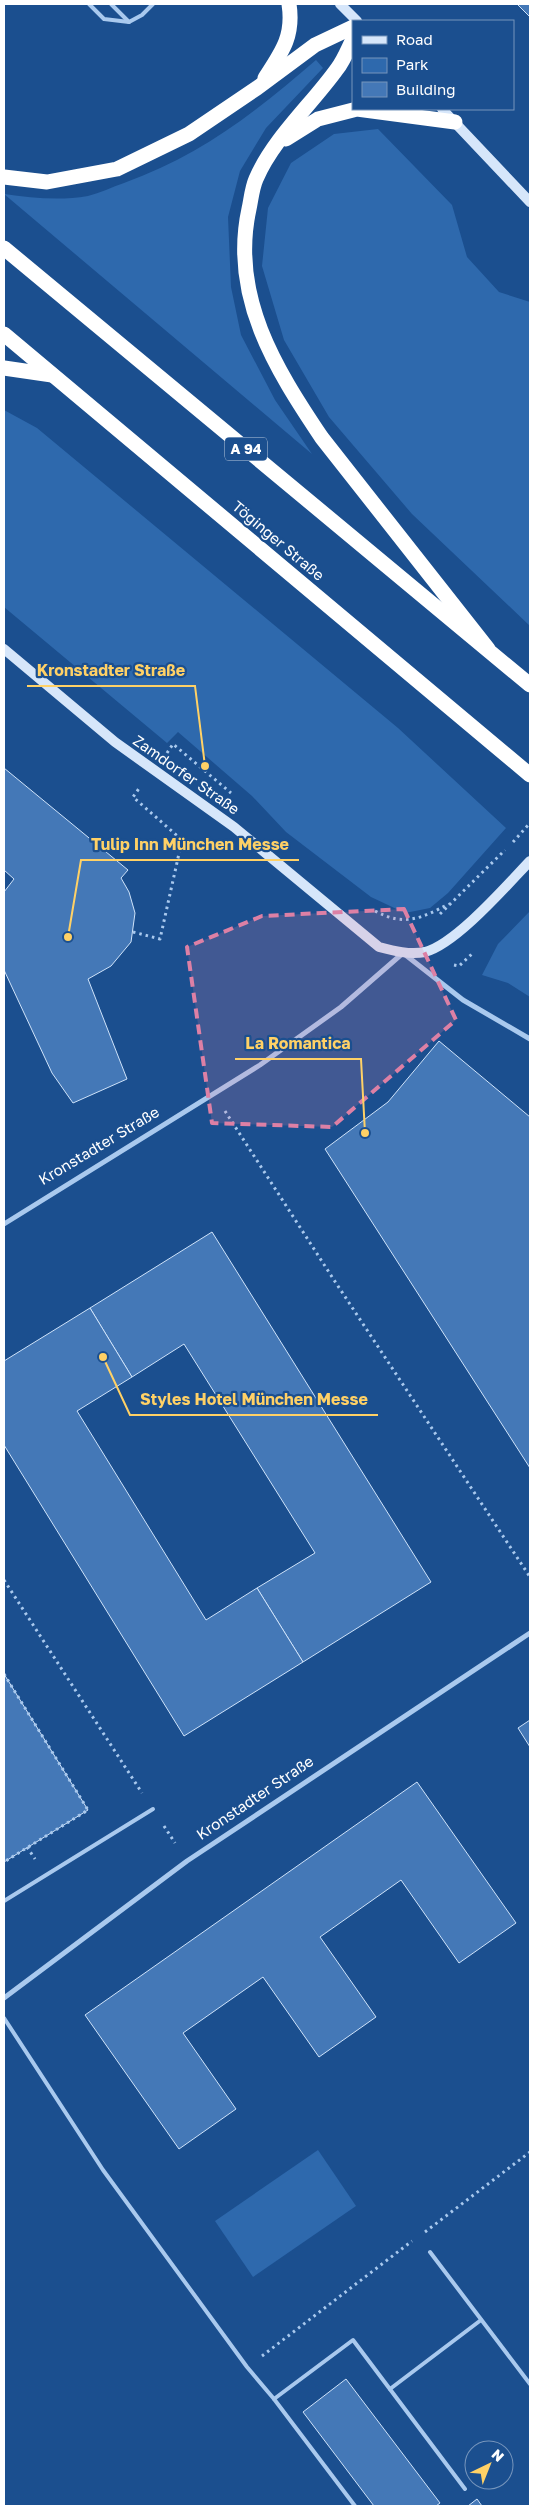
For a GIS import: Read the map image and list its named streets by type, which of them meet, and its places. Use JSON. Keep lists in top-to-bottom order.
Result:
{
  "streets": {
    "highway": ["A 94", "Töginger Straße"],
    "street": ["Zamdorfer Straße", "Kronstadter Straße"]
  },
  "crossings": [
    ["Zamdorfer Straße", "Kronstadter Straße"]
  ],
  "places": [
    "Kronstadter Straße",
    "Tulip Inn München Messe",
    "La Romantica",
    "Styles Hotel München Messe"
  ],
  "legend": ["Road", "Park", "Building"],
  "north": "top right"
}
